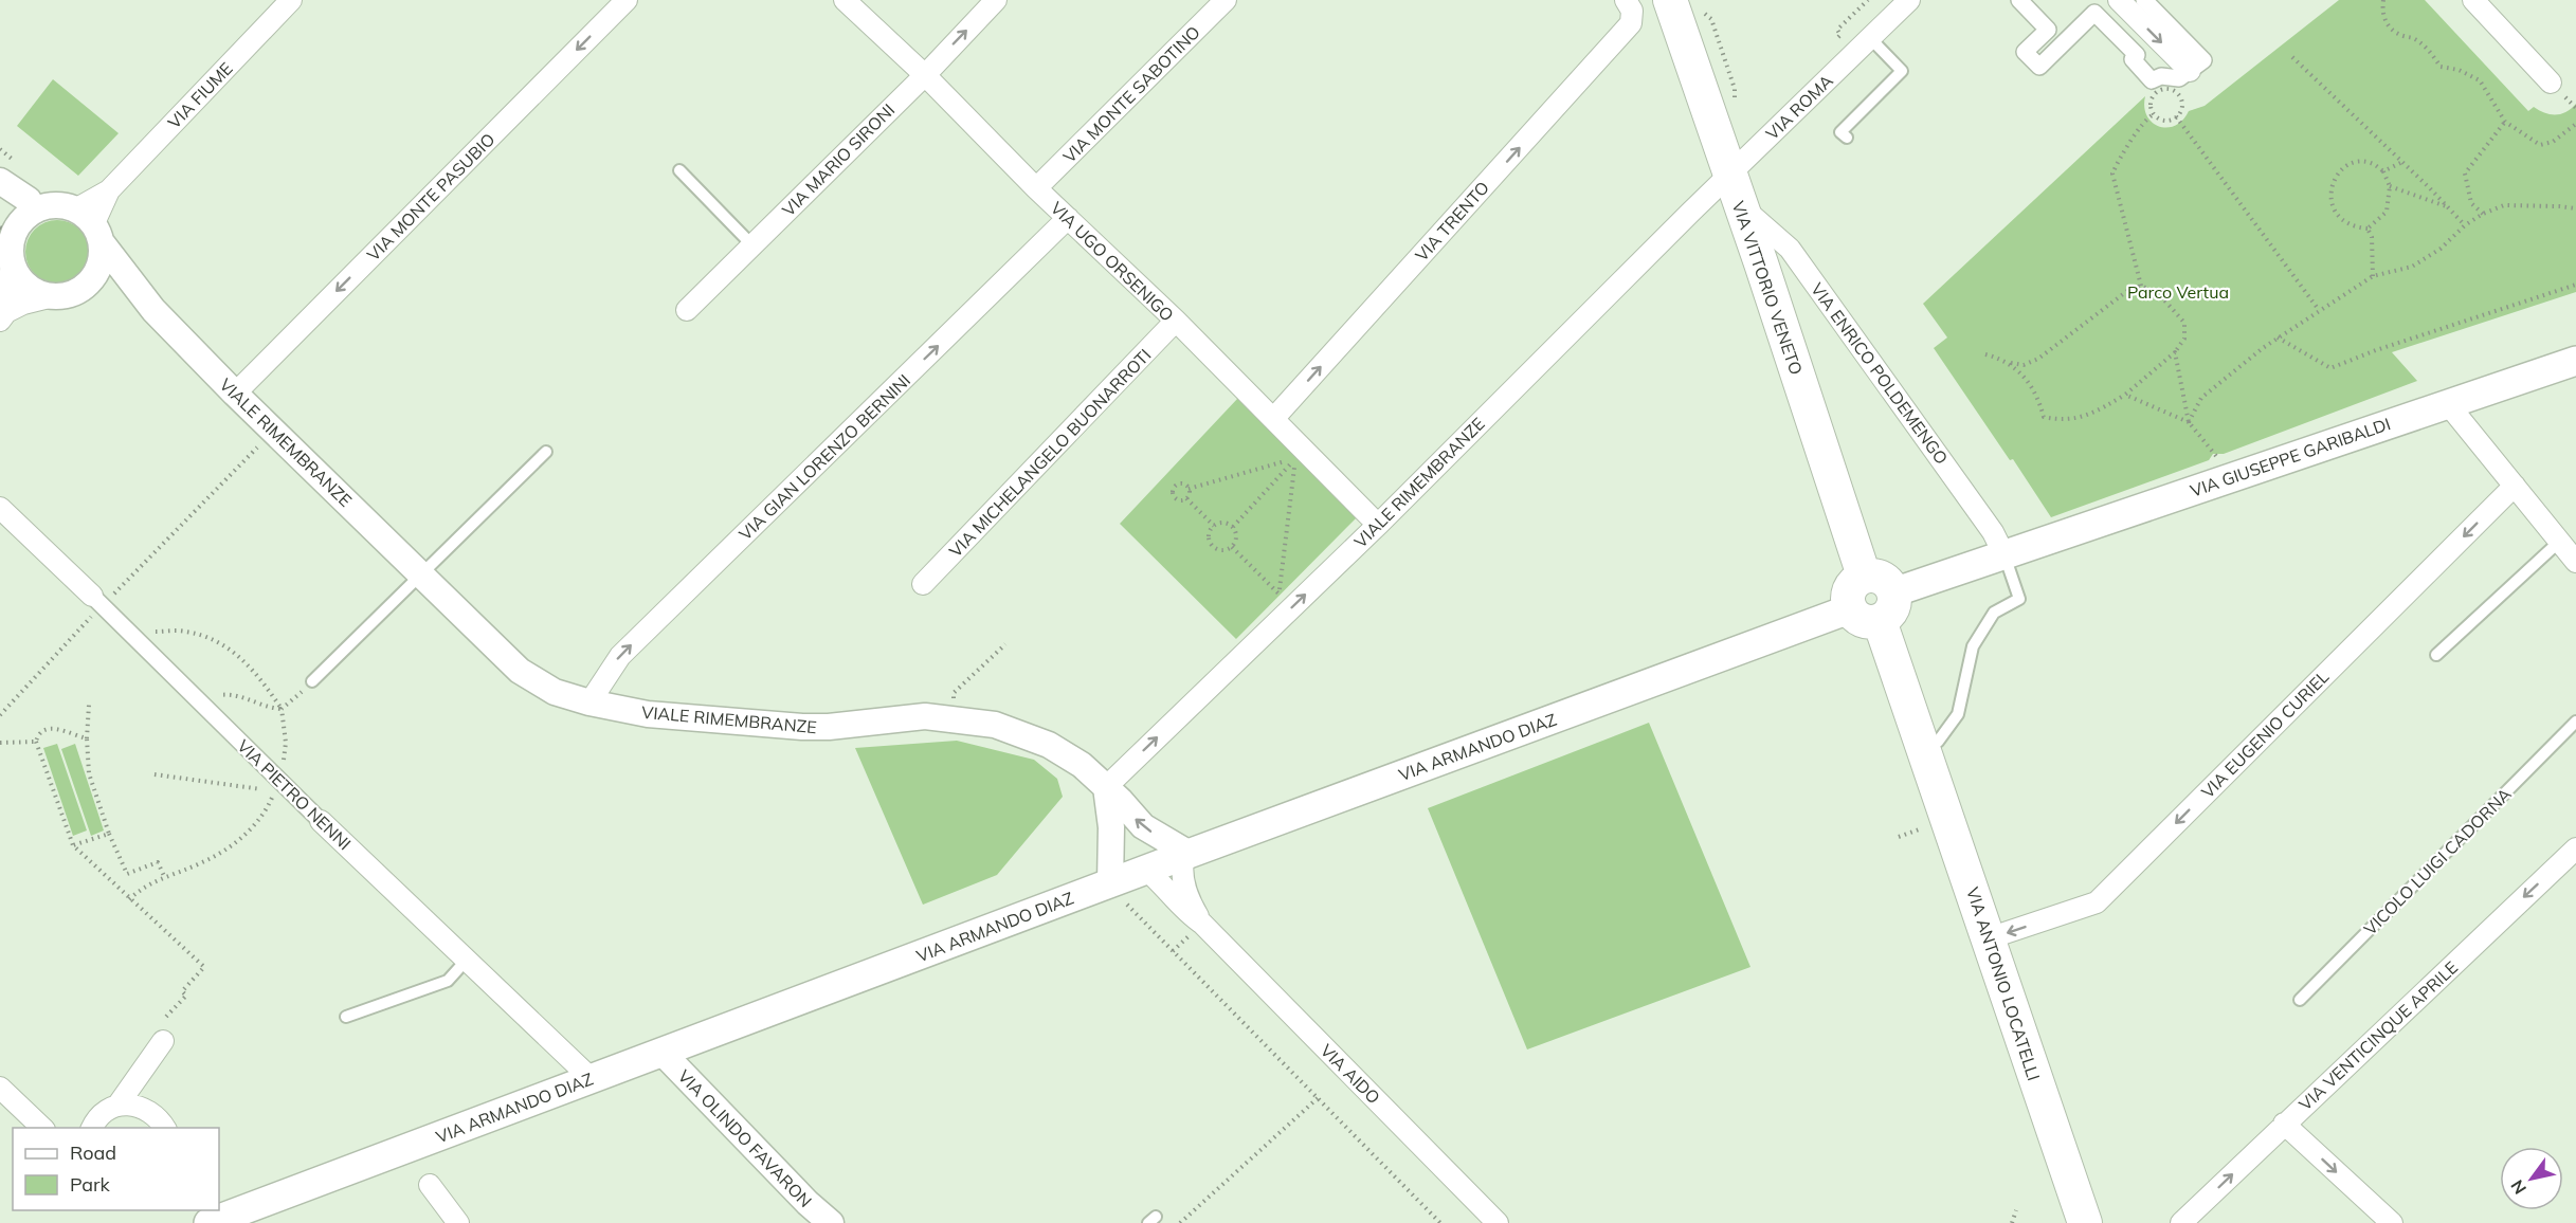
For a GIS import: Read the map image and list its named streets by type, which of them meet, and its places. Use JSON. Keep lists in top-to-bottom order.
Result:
{
  "streets": {
    "main road": [
      "VIA VITTORIO VENETO",
      "VIA GIUSEPPE GARIBALDI",
      "VIA ARMANDO DIAZ",
      "VIA ANTONIO LOCATELLI"
    ],
    "street": [
      "VIA MONTE SABOTINO",
      "VIA FIUME",
      "VIA ROMA",
      "VIA MARIO SIRONI",
      "VIA MONTE PASUBIO",
      "VIA TRENTO",
      "VIA UGO ORSENIGO",
      "VIA ENRICO POLDEMENGO",
      "VIALE RIMEMBRANZE",
      "VIA MICHELANGELO BUONARROTI",
      "VIA GIAN LORENZO BERNINI",
      "VIA EUGENIO CURIEL",
      "VIA PIETRO NENNI",
      "VIA VENTICINQUE APRILE",
      "VIA AIDO",
      "VIA OLINDO FAVARON"
    ],
    "lane": ["VICOLO LUIGI CADORNA"]
  },
  "crossings": [
    ["VIA MONTE SABOTINO", "VIA UGO ORSENIGO"],
    ["VIA FIUME", "VIALE RIMEMBRANZE"],
    ["VIA ROMA", "VIA VITTORIO VENETO"],
    ["VIA ROMA", "VIA ENRICO POLDEMENGO"],
    ["VIA ROMA", "VIALE RIMEMBRANZE"],
    ["VIA MARIO SIRONI", "VIA UGO ORSENIGO"],
    ["VIA MONTE PASUBIO", "VIALE RIMEMBRANZE"],
    ["VIA TRENTO", "VIA UGO ORSENIGO"],
    ["VIA UGO ORSENIGO", "VIALE RIMEMBRANZE"],
    ["VIA UGO ORSENIGO", "VIA MICHELANGELO BUONARROTI"],
    ["VIA UGO ORSENIGO", "VIA GIAN LORENZO BERNINI"],
    ["VIA VITTORIO VENETO", "VIA ENRICO POLDEMENGO"],
    ["VIA VITTORIO VENETO", "VIALE RIMEMBRANZE"],
    ["VIA VITTORIO VENETO", "VIA GIUSEPPE GARIBALDI"],
    ["VIA VITTORIO VENETO", "VIA ARMANDO DIAZ"],
    ["VIA VITTORIO VENETO", "VIA ANTONIO LOCATELLI"],
    ["VIA ENRICO POLDEMENGO", "VIALE RIMEMBRANZE"],
    ["VIA ENRICO POLDEMENGO", "VIA GIUSEPPE GARIBALDI"],
    ["VIALE RIMEMBRANZE", "VIA GIAN LORENZO BERNINI"],
    ["VIALE RIMEMBRANZE", "VIA ARMANDO DIAZ"],
    ["VIALE RIMEMBRANZE", "VIA AIDO"],
    ["VIA GIUSEPPE GARIBALDI", "VIA ARMANDO DIAZ"],
    ["VIA GIUSEPPE GARIBALDI", "VIA ANTONIO LOCATELLI"],
    ["VIA EUGENIO CURIEL", "VIA ANTONIO LOCATELLI"],
    ["VIA ARMANDO DIAZ", "VIA PIETRO NENNI"],
    ["VIA ARMANDO DIAZ", "VIA ANTONIO LOCATELLI"],
    ["VIA ARMANDO DIAZ", "VIA AIDO"],
    ["VIA ARMANDO DIAZ", "VIA OLINDO FAVARON"]
  ],
  "one_way": [
    "VIA MONTE PASUBIO",
    "VIA TRENTO",
    "VIA GIAN LORENZO BERNINI",
    "VIA EUGENIO CURIEL"
  ],
  "parks": ["Parco Vertua"],
  "legend": ["Road", "Park"],
  "north": "bottom left"
}
